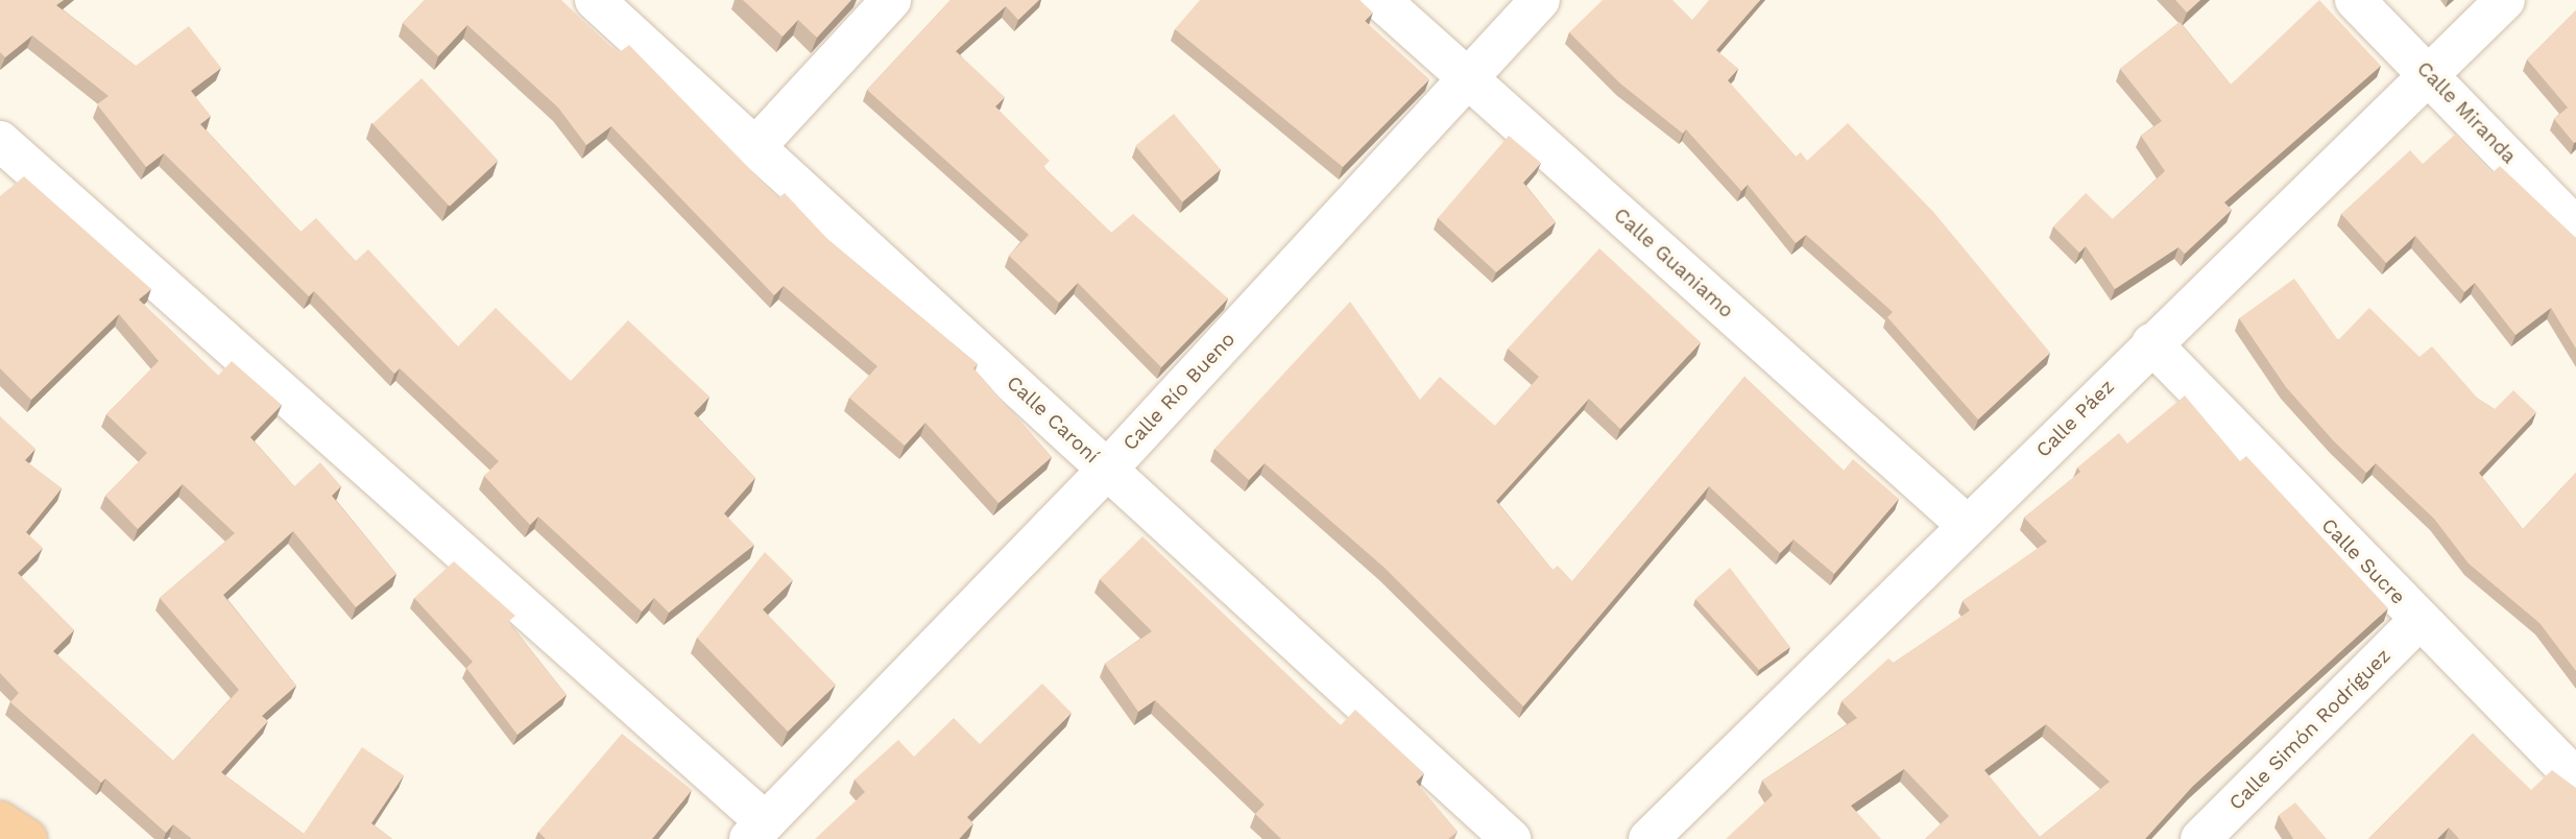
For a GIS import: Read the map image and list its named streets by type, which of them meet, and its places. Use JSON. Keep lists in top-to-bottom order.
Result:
{
  "streets": {
    "street": [
      "Calle Miranda",
      "Calle Guaniamo",
      "Calle Río Bueno",
      "Calle Páez",
      "Calle Caroní",
      "Calle Sucre",
      "Calle Simón Rodríguez"
    ]
  },
  "crossings": [
    ["Calle Miranda", "Calle Páez"],
    ["Calle Guaniamo", "Calle Río Bueno"],
    ["Calle Guaniamo", "Calle Páez"],
    ["Calle Río Bueno", "Calle Caroní"],
    ["Calle Páez", "Calle Sucre"],
    ["Calle Sucre", "Calle Simón Rodríguez"]
  ]
}
